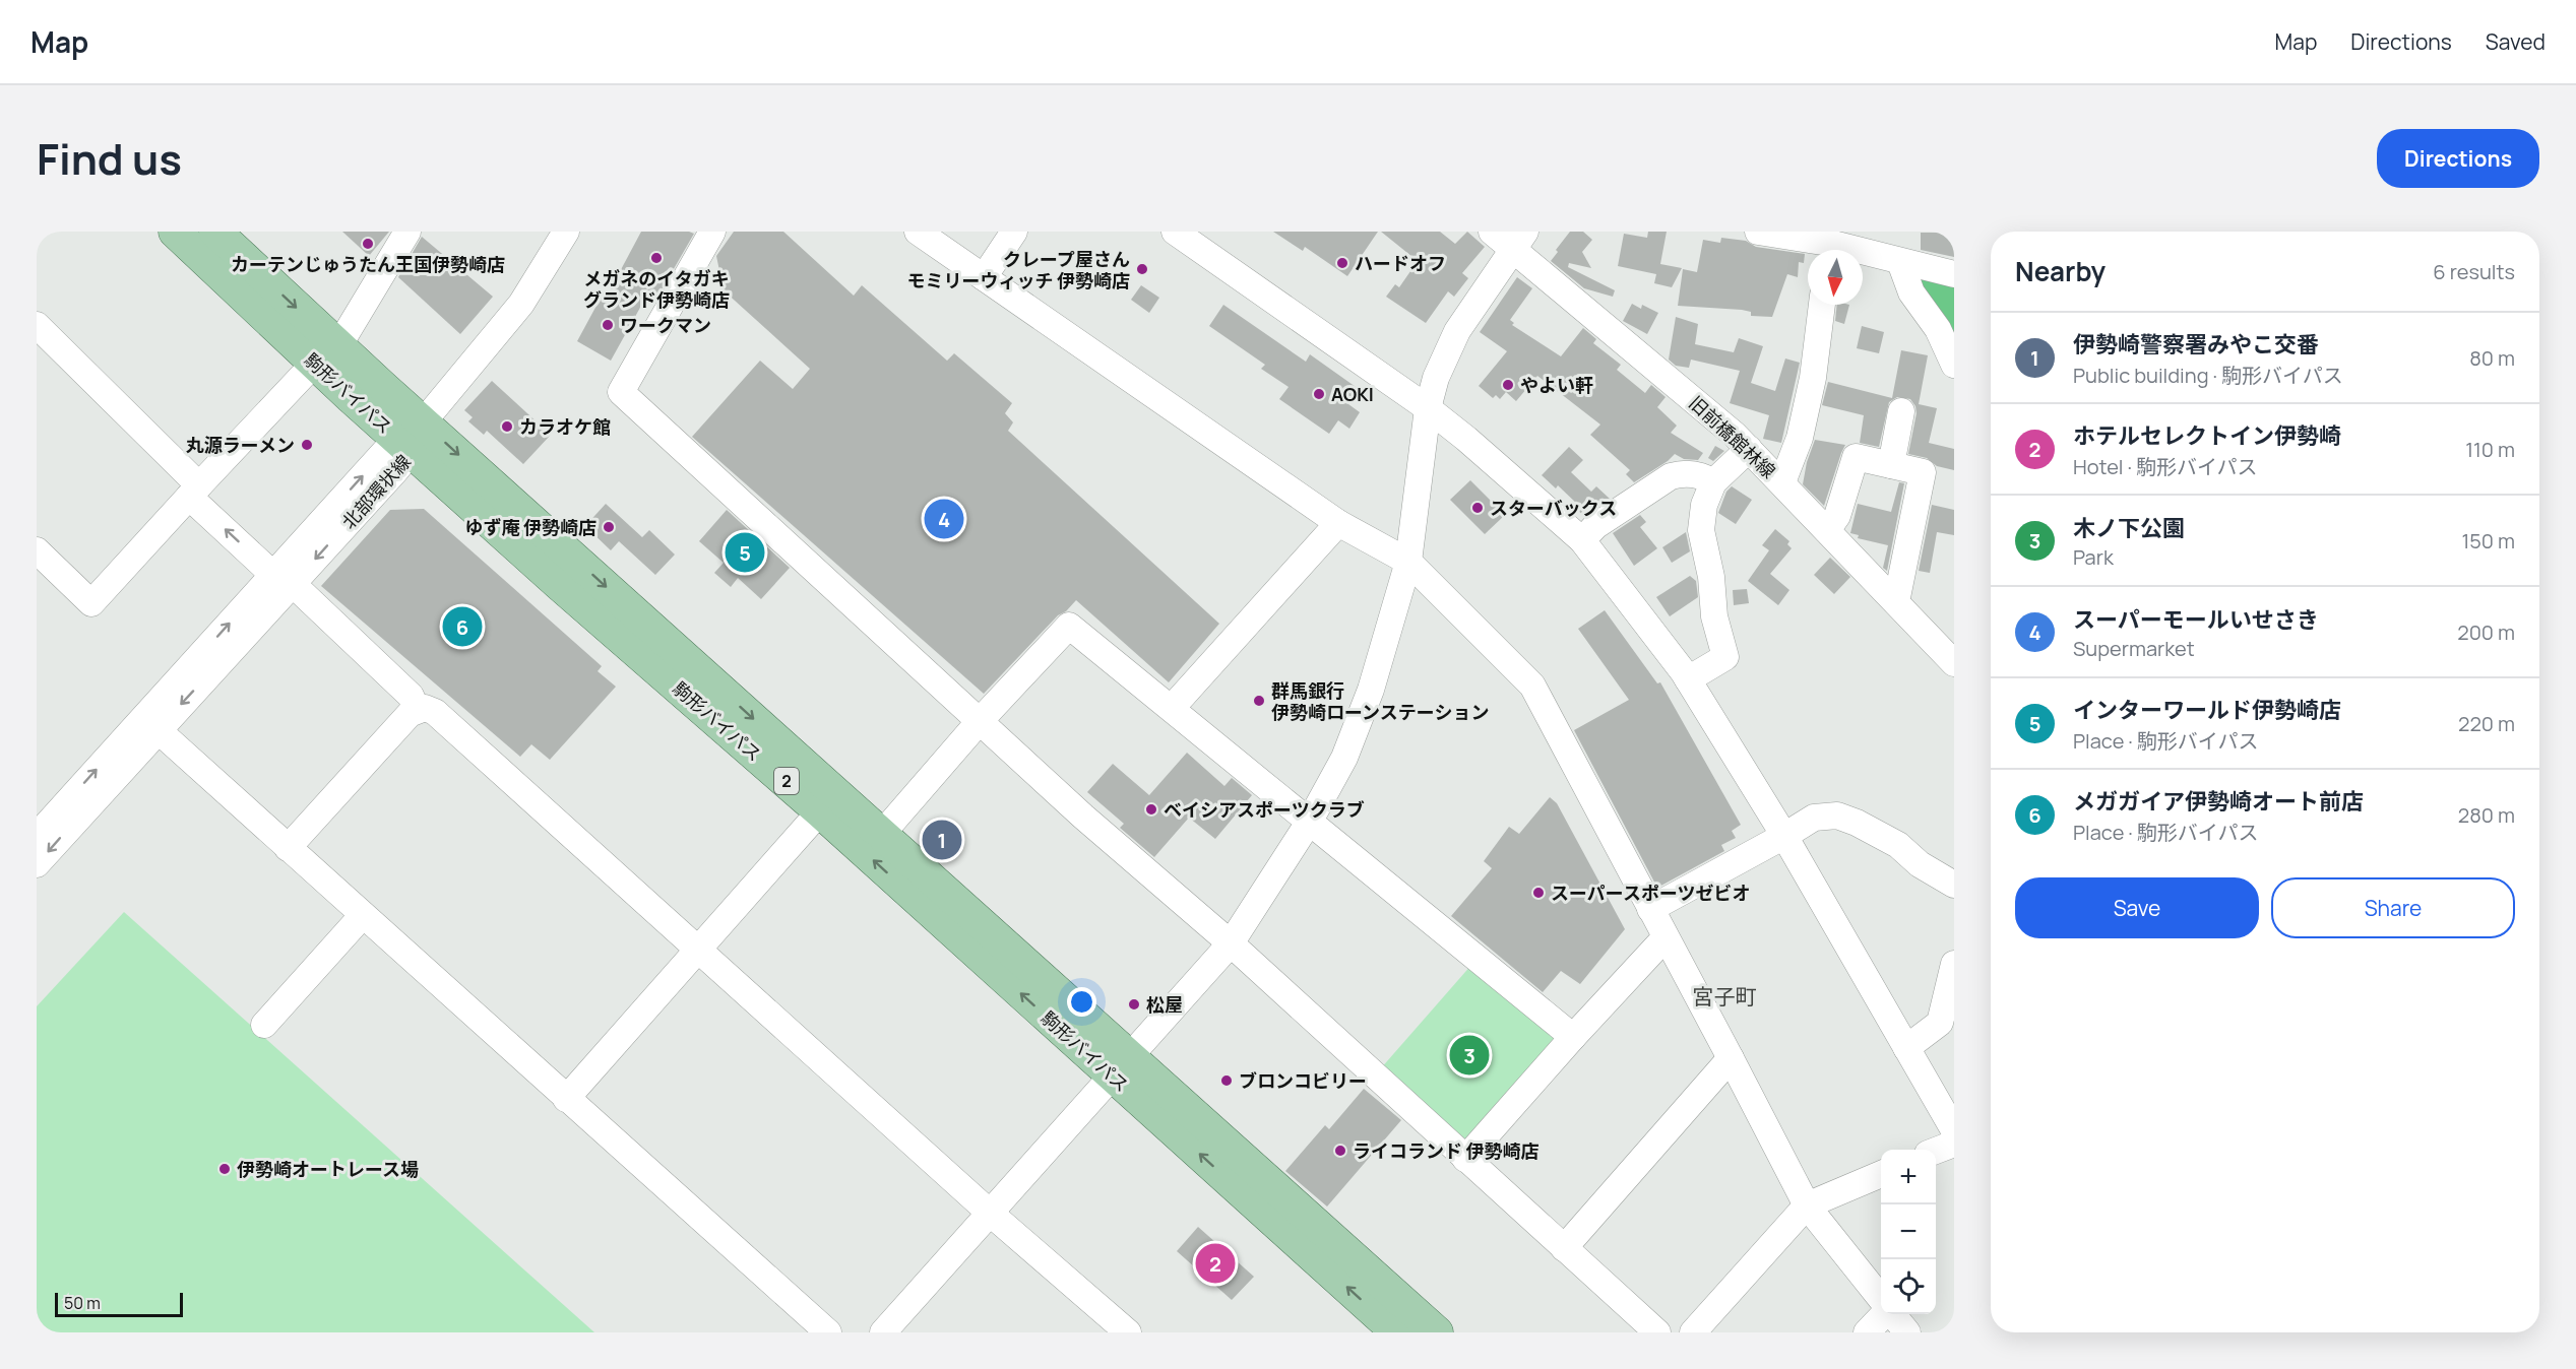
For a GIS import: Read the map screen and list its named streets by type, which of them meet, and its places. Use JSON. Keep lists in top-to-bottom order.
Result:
{
  "streets": {
    "main road": ["駒形バイパス", "2"],
    "street": ["旧前橋館林線", "北部環状線"]
  },
  "crossings": [
    ["駒形バイパス", "北部環状線"]
  ],
  "districts": ["宮子町"],
  "places": [
    "カーテンじゅうたん王国伊勢崎店",
    "メガネのイタガキ グランド伊勢崎店",
    "ハードオフ",
    "クレープ屋さん モミリーウィッチ 伊勢崎店",
    "ワークマン",
    "やよい軒",
    "AOKI",
    "カラオケ館",
    "丸源ラーメン",
    "スターバックス",
    "ゆず庵 伊勢崎店",
    "群馬銀行 伊勢崎ローンステーション",
    "ベイシアスポーツクラブ",
    "スーパースポーツゼビオ",
    "松屋",
    "ブロンコビリー",
    "ライコランド 伊勢崎店",
    "伊勢崎オートレース場"
  ],
  "scale_bar": "50 m",
  "north": "bottom",
  "page": {
    "header": "Map",
    "nav": ["Map", "Directions", "Saved"],
    "title": "Find us",
    "buttons": [
      "Directions",
      ["Save", "Share"]
    ],
    "heading": ["Nearby", "6 results"],
    "list": [
      {
        "mark": "1",
        "name": "伊勢崎警察署みやこ交番",
        "note": "Public building · 駒形バイパス",
        "value": "80 m"
      },
      {
        "mark": "2",
        "name": "ホテルセレクトイン伊勢崎",
        "note": "Hotel · 駒形バイパス",
        "value": "110 m"
      },
      {
        "mark": "3",
        "name": "木ノ下公園",
        "note": "Park",
        "value": "150 m"
      },
      {
        "mark": "4",
        "name": "スーパーモールいせさき",
        "note": "Supermarket",
        "value": "200 m"
      },
      {
        "mark": "5",
        "name": "インターワールド伊勢崎店",
        "note": "Place · 駒形バイパス",
        "value": "220 m"
      },
      {
        "mark": "6",
        "name": "メガガイア伊勢崎オート前店",
        "note": "Place · 駒形バイパス",
        "value": "280 m"
      }
    ],
    "pins": [
      "4",
      "5",
      "6",
      "1",
      "3",
      "2"
    ],
    "map_buttons": ["+", "−"],
    "scale": "50 m"
  }
}
